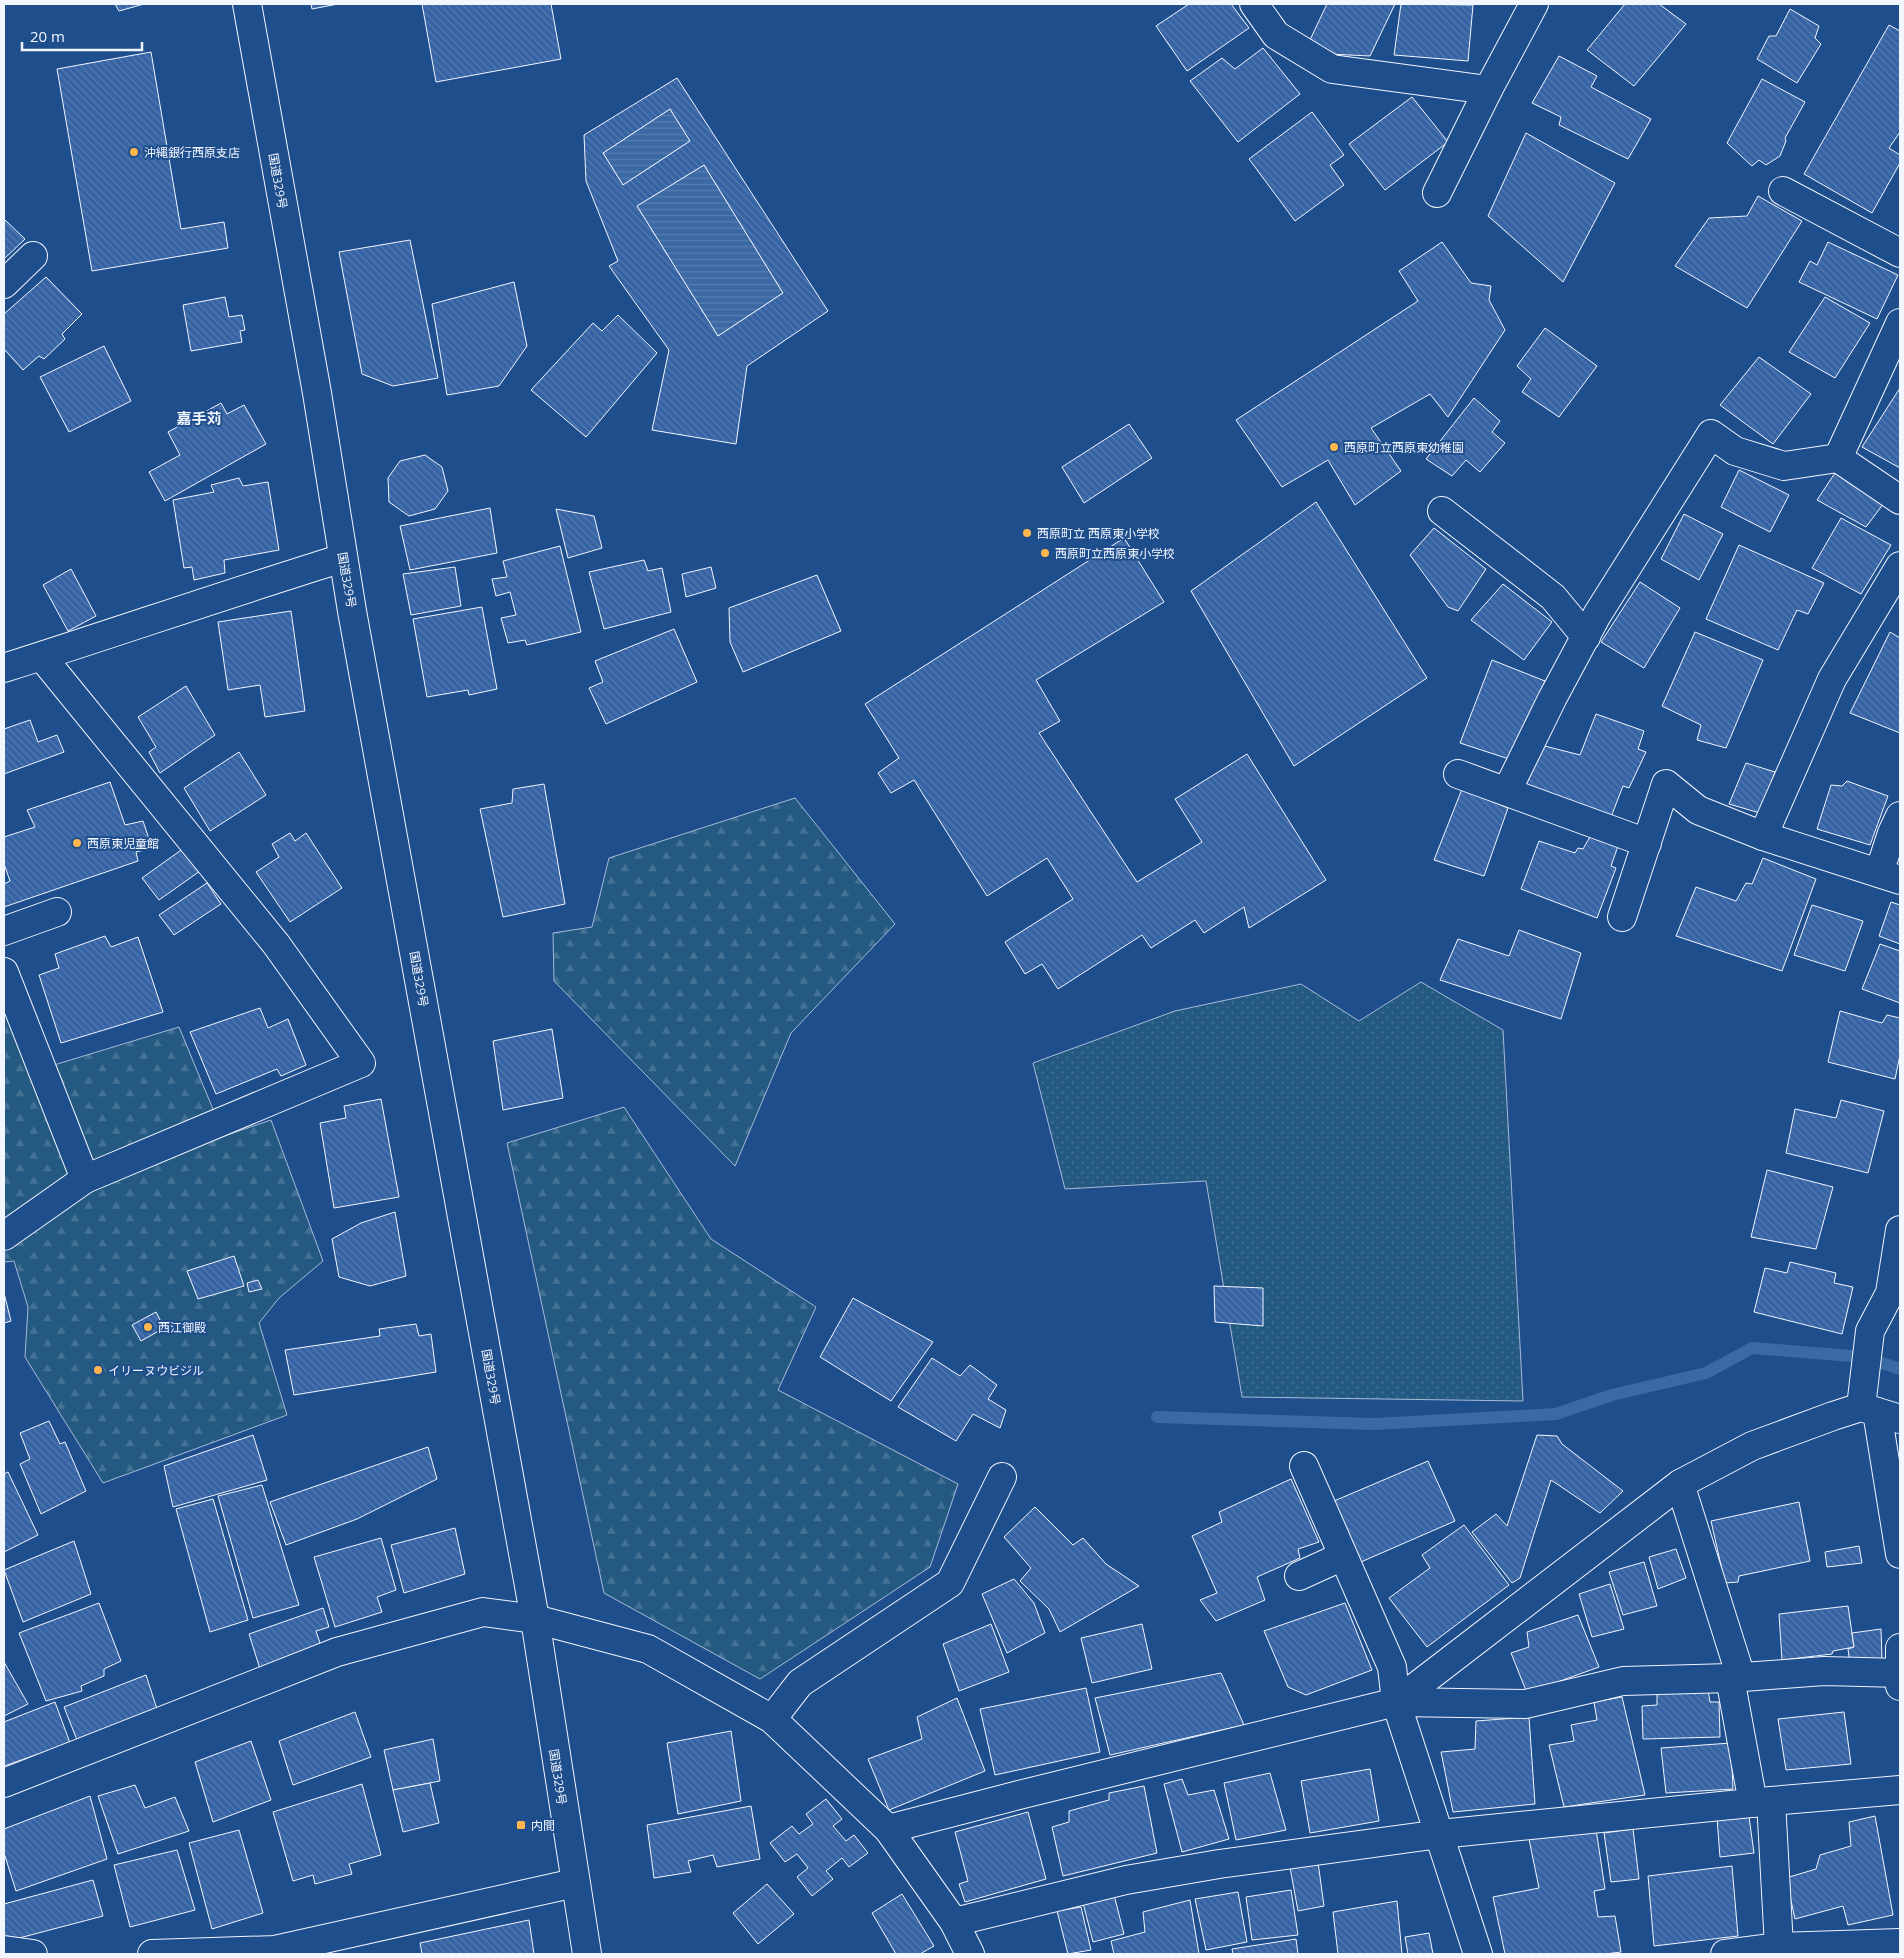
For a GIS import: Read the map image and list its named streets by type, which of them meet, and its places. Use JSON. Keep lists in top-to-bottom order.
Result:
{
  "streets": {
    "main road": ["国道329号"]
  },
  "districts": ["嘉手苅"],
  "places": {
    "other": [
      "沖縄銀行西原支店",
      "西原町立西原東幼稚園",
      "西原町立 西原東小学校",
      "西原町立西原東小学校",
      "西原東児童館",
      "西江御殿",
      "イリーヌウビジル"
    ],
    "transit": ["内間"]
  },
  "scale_bar": "20 m"
}
